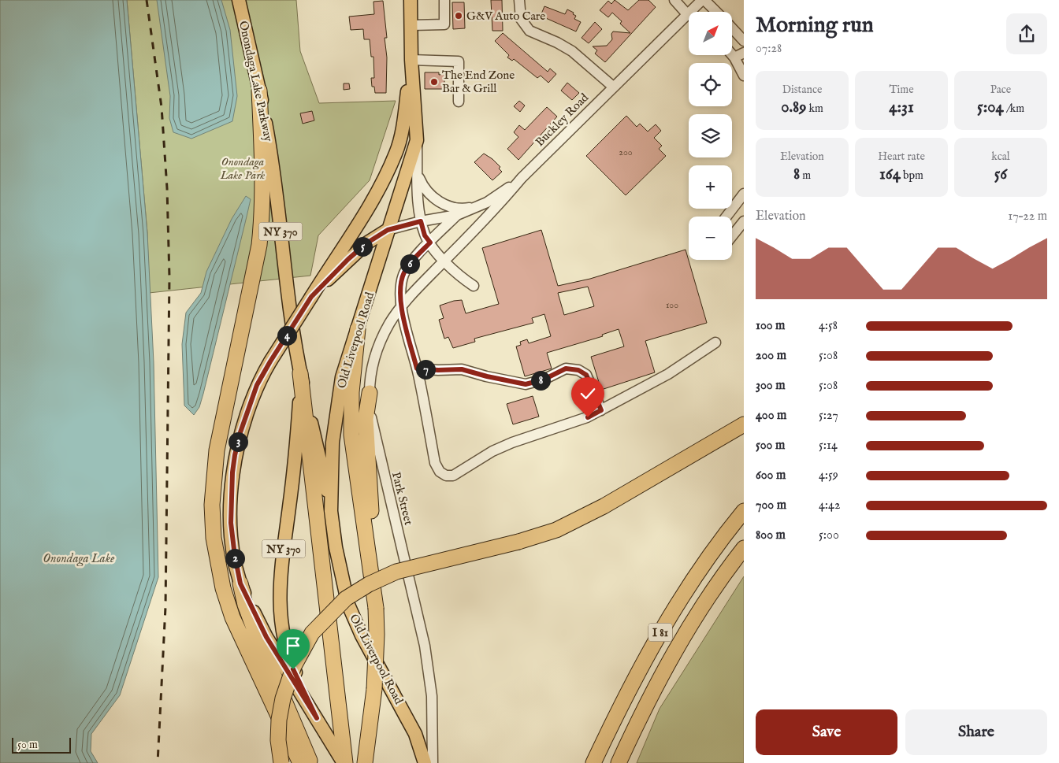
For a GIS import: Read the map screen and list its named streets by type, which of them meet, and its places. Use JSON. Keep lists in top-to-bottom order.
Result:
{
  "streets": {
    "highway": ["I 81"],
    "main road": ["Onondaga Lake Parkway", "NY 370", "Old Liverpool Road"],
    "street": ["Buckley Road", "Park Street"]
  },
  "crossings": [
    ["Onondaga Lake Parkway", "NY 370"],
    ["Buckley Road", "Old Liverpool Road"],
    ["Buckley Road", "Park Street"],
    ["NY 370", "Old Liverpool Road"],
    ["Old Liverpool Road", "Park Street"]
  ],
  "water": ["Onondaga Lake"],
  "parks": ["Onondaga Lake Park"],
  "places": ["G&V Auto Care", "The End Zone Bar & Grill"],
  "house_numbers": ["200", "100"],
  "scale_bar": "50 m",
  "north": "top right",
  "page": {
    "heading": ["Morning run", "07:28"],
    "map_buttons": ["+", "−"],
    "stats": [
      ["Distance", "0.89 km"],
      ["Time", "4:31"],
      ["Pace", "5:04 /km"],
      ["Elevation", "8 m"],
      ["Heart rate", "164 bpm"],
      ["kcal", "56"]
    ],
    "chart": ["Elevation", "17–22 m"],
    "pins": [
      "5",
      "6",
      "4",
      "7",
      "8",
      "3",
      "2"
    ],
    "list": [
      {
        "name": "100 m",
        "note": "4:58"
      },
      {
        "name": "200 m",
        "note": "5:08"
      },
      {
        "name": "300 m",
        "note": "5:08"
      },
      {
        "name": "400 m",
        "note": "5:27"
      },
      {
        "name": "500 m",
        "note": "5:14"
      },
      {
        "name": "600 m",
        "note": "4:59"
      },
      {
        "name": "700 m",
        "note": "4:42"
      },
      {
        "name": "800 m",
        "note": "5:00"
      }
    ],
    "buttons": ["Save", "Share"],
    "scale": "50 m"
  }
}
